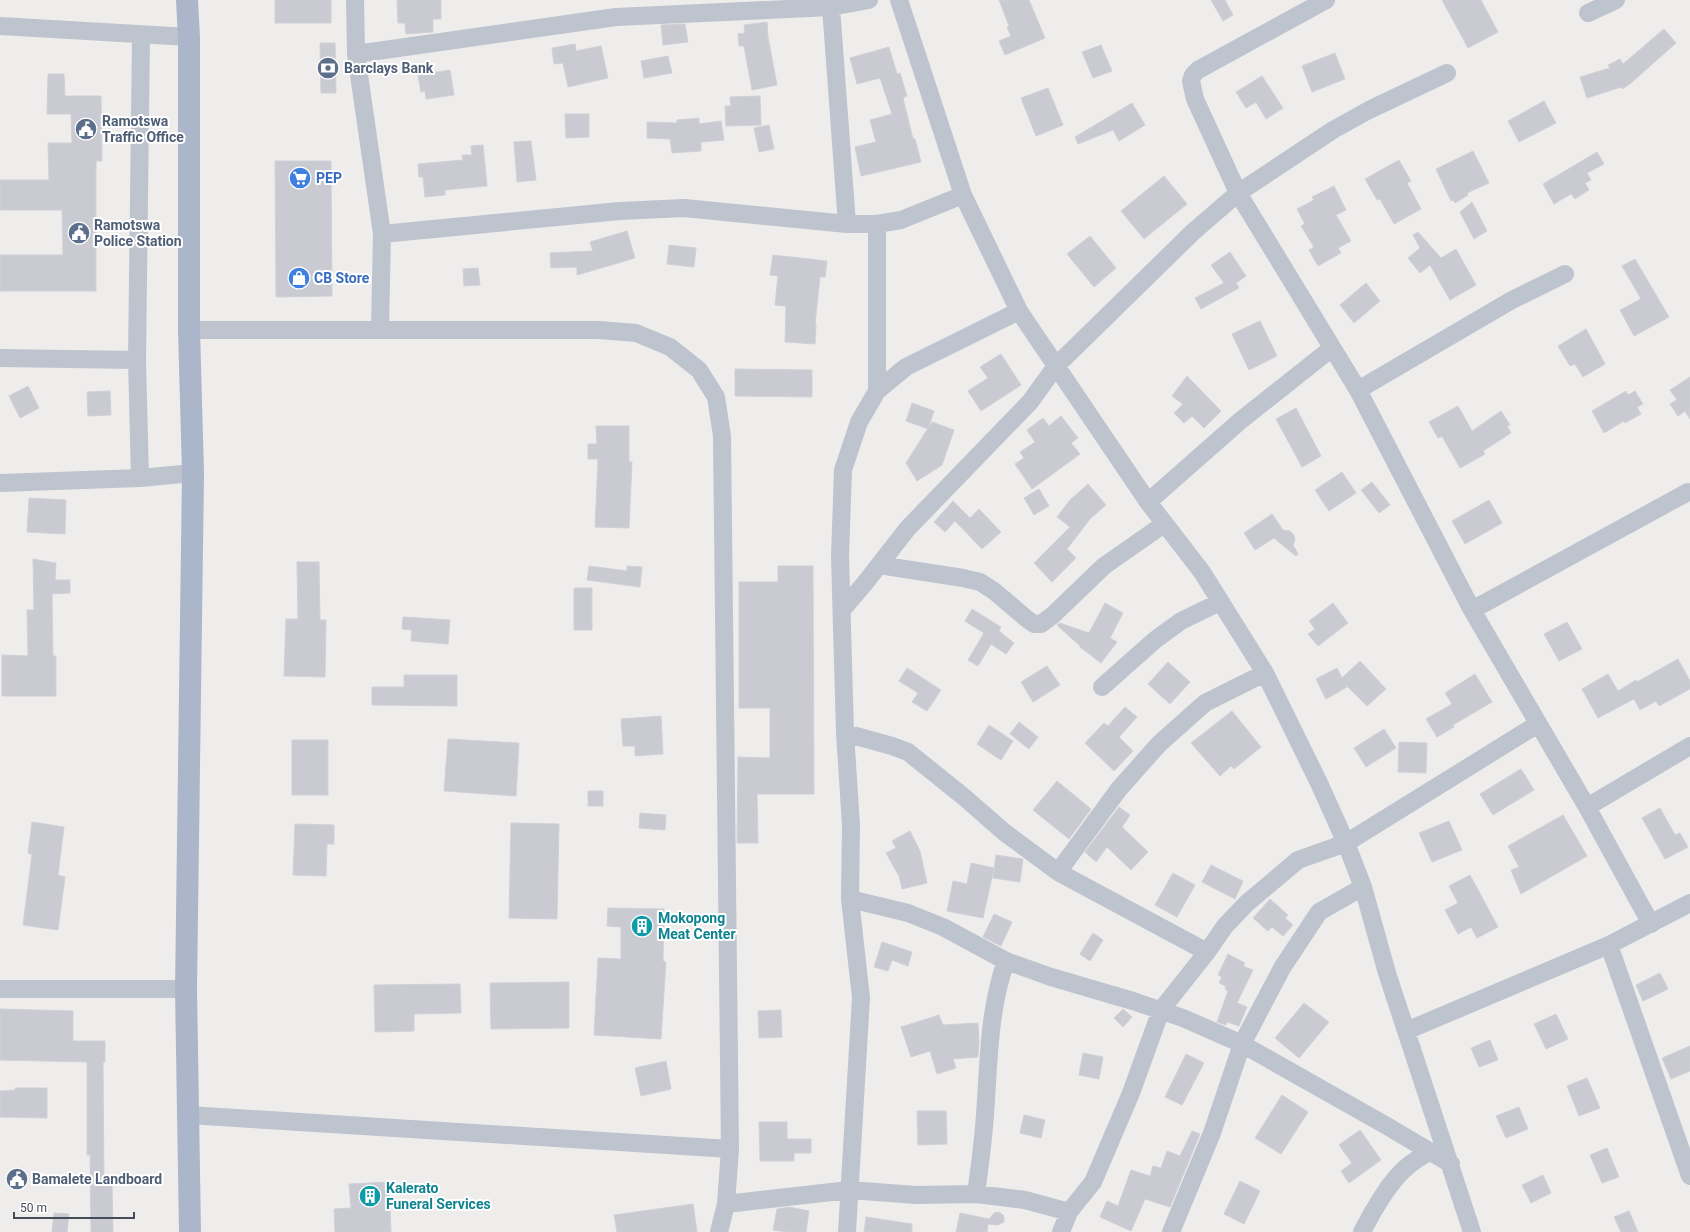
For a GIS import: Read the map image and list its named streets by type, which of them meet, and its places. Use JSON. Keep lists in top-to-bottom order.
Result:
{
  "places": {
    "bank": ["Barclays Bank"],
    "public building": ["Ramotswa Traffic Office", "Ramotswa Police Station", "Bamalete Landboard"],
    "supermarket": ["PEP"],
    "shop": ["CB Store"],
    "building": ["Mokopong Meat Center", "Kalerato Funeral Services"]
  },
  "scale_bar": "50 m"
}
